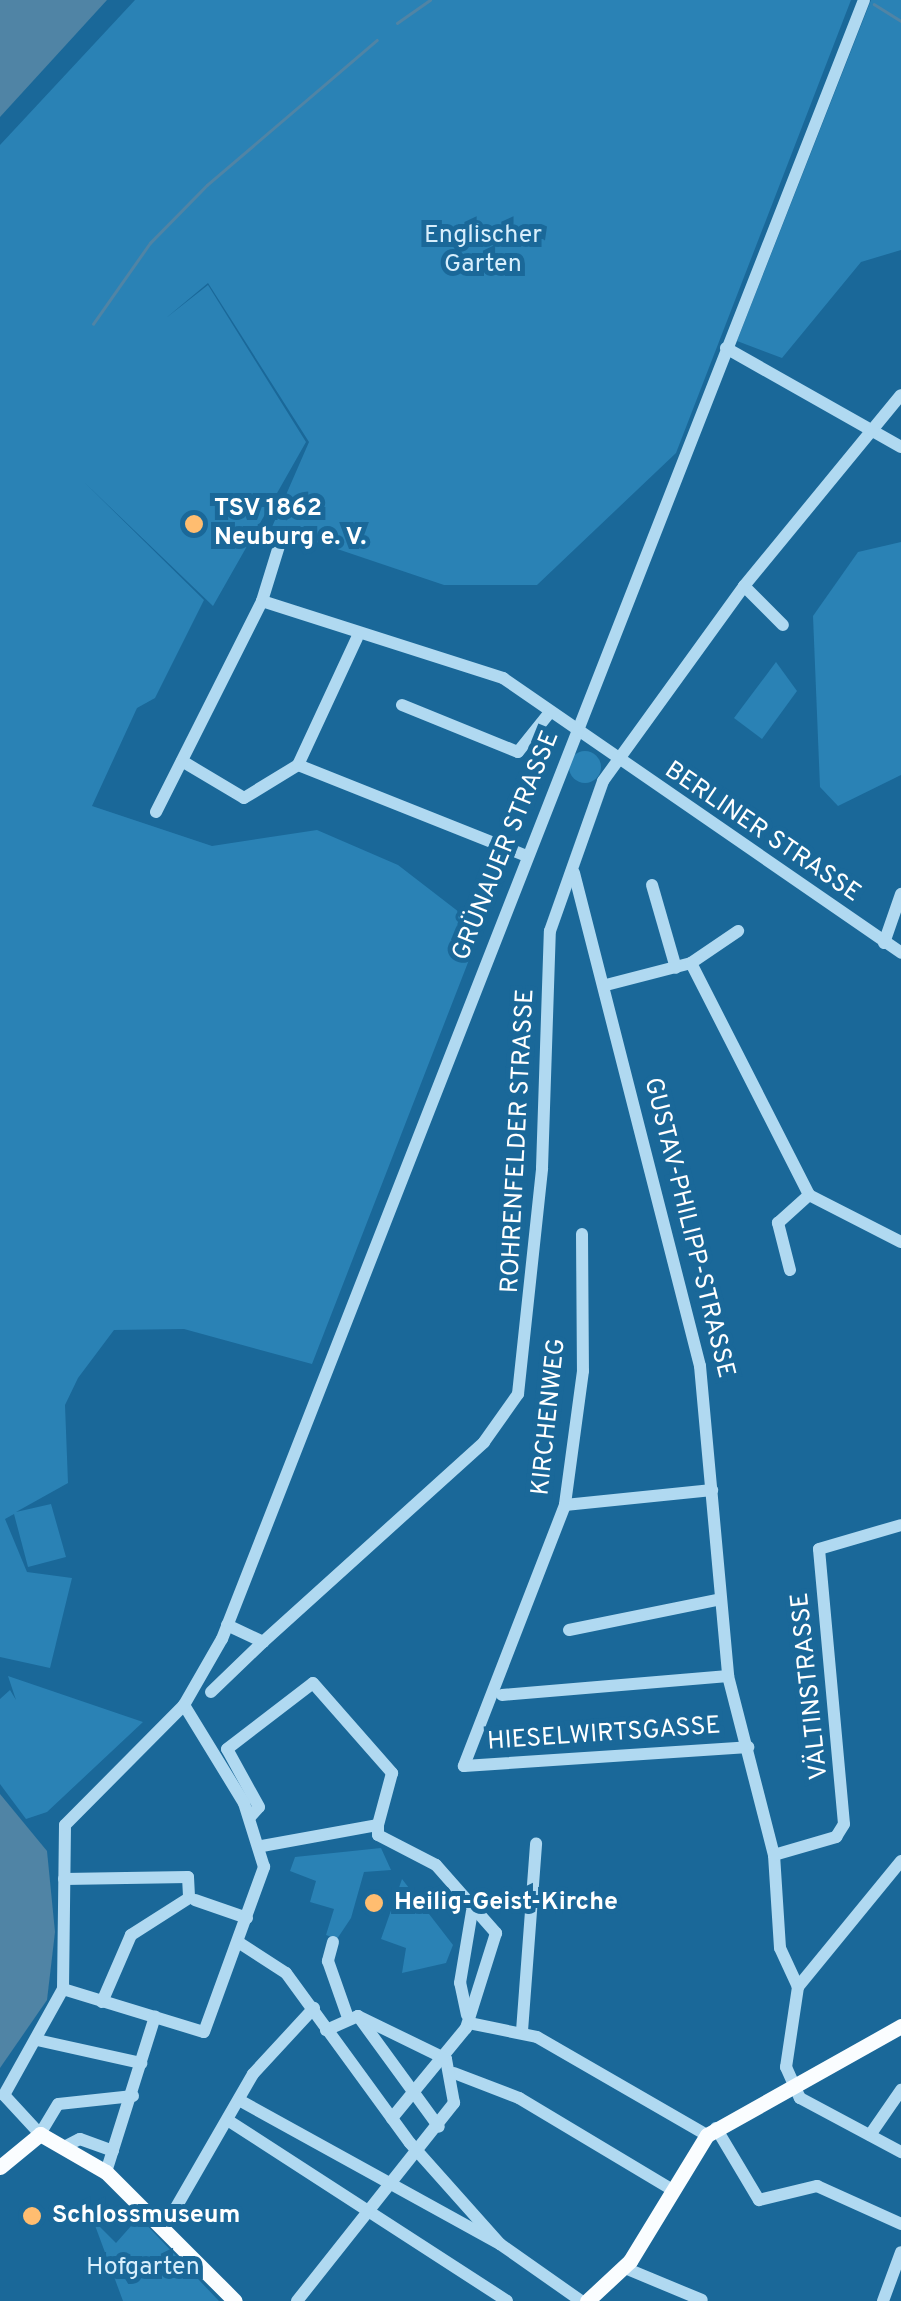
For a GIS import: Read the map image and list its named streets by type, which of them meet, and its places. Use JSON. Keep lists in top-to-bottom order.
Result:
{
  "streets": {
    "street": [
      "BERLINER STRASSE",
      "GRÜNAUER STRASSE",
      "ROHRENFELDER STRASSE",
      "GUSTAV-PHILIPP-STRASSE",
      "KIRCHENWEG",
      "VÄLTINSTRASSE",
      "HIESELWIRTSGASSE"
    ]
  },
  "crossings": [
    ["BERLINER STRASSE", "GRÜNAUER STRASSE"],
    ["BERLINER STRASSE", "ROHRENFELDER STRASSE"],
    ["ROHRENFELDER STRASSE", "GUSTAV-PHILIPP-STRASSE"],
    ["GUSTAV-PHILIPP-STRASSE", "VÄLTINSTRASSE"],
    ["GUSTAV-PHILIPP-STRASSE", "HIESELWIRTSGASSE"],
    ["KIRCHENWEG", "HIESELWIRTSGASSE"]
  ],
  "parks": ["Englischer Garten", "Hofgarten"],
  "places": ["TSV 1862 Neuburg e. V.", "Heilig-Geist-Kirche", "Schlossmuseum"]
}
